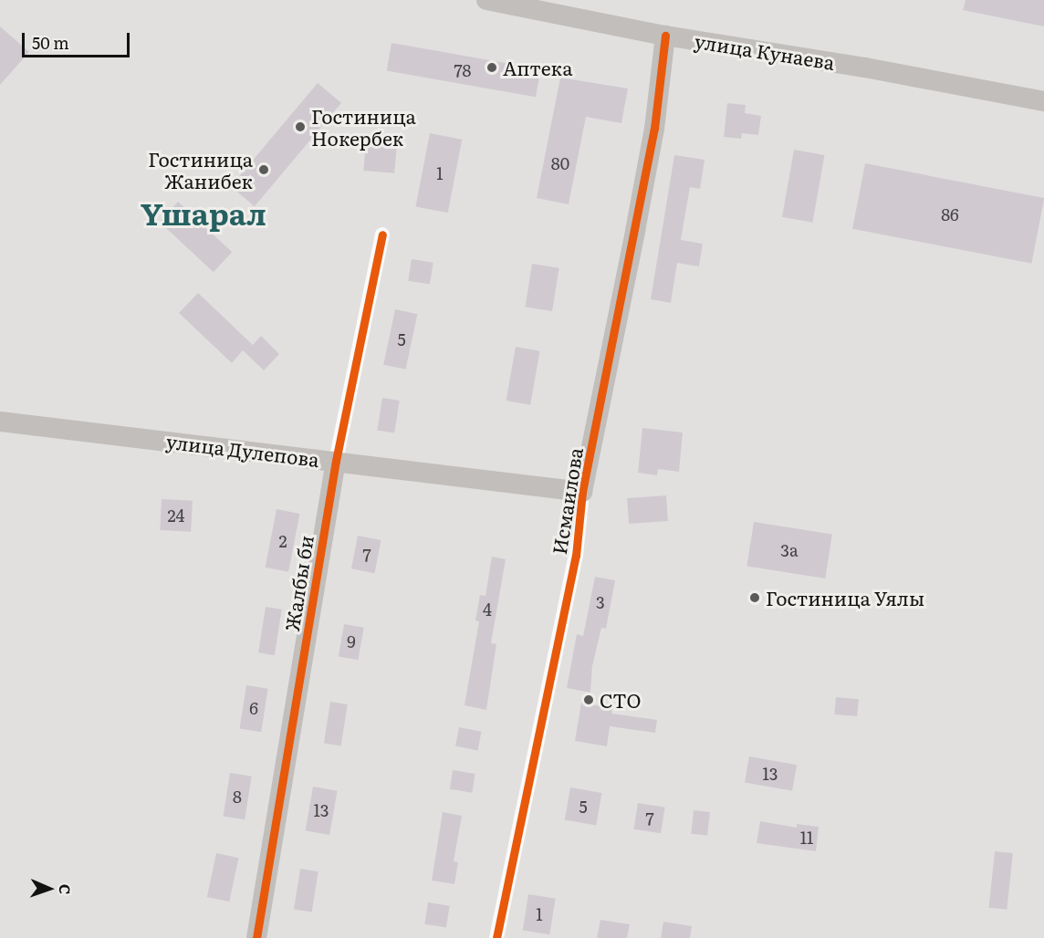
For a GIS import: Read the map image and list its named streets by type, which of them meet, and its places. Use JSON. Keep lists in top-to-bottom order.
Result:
{
  "streets": {
    "street": [
      "улица Кунаева",
      "улица Дулепова",
      "Исмаилова",
      "Жалбы би"
    ]
  },
  "crossings": [
    ["улица Кунаева", "Исмаилова"],
    ["улица Дулепова", "Исмаилова"],
    ["улица Дулепова", "Жалбы би"]
  ],
  "districts": ["Үшарал"],
  "places": [
    "Аптека",
    "Гостиница Нокербек",
    "Гостиница Жанибек",
    "Гостиница Уялы",
    "СТО"
  ],
  "house_numbers": [
    "78",
    "80",
    "1",
    "86",
    "5",
    "24",
    "2",
    "3а",
    "7",
    "3",
    "4",
    "9",
    "6",
    "13",
    "8",
    "5",
    "13",
    "7",
    "11",
    "1"
  ],
  "scale_bar": "50 m",
  "north": "right"
}
